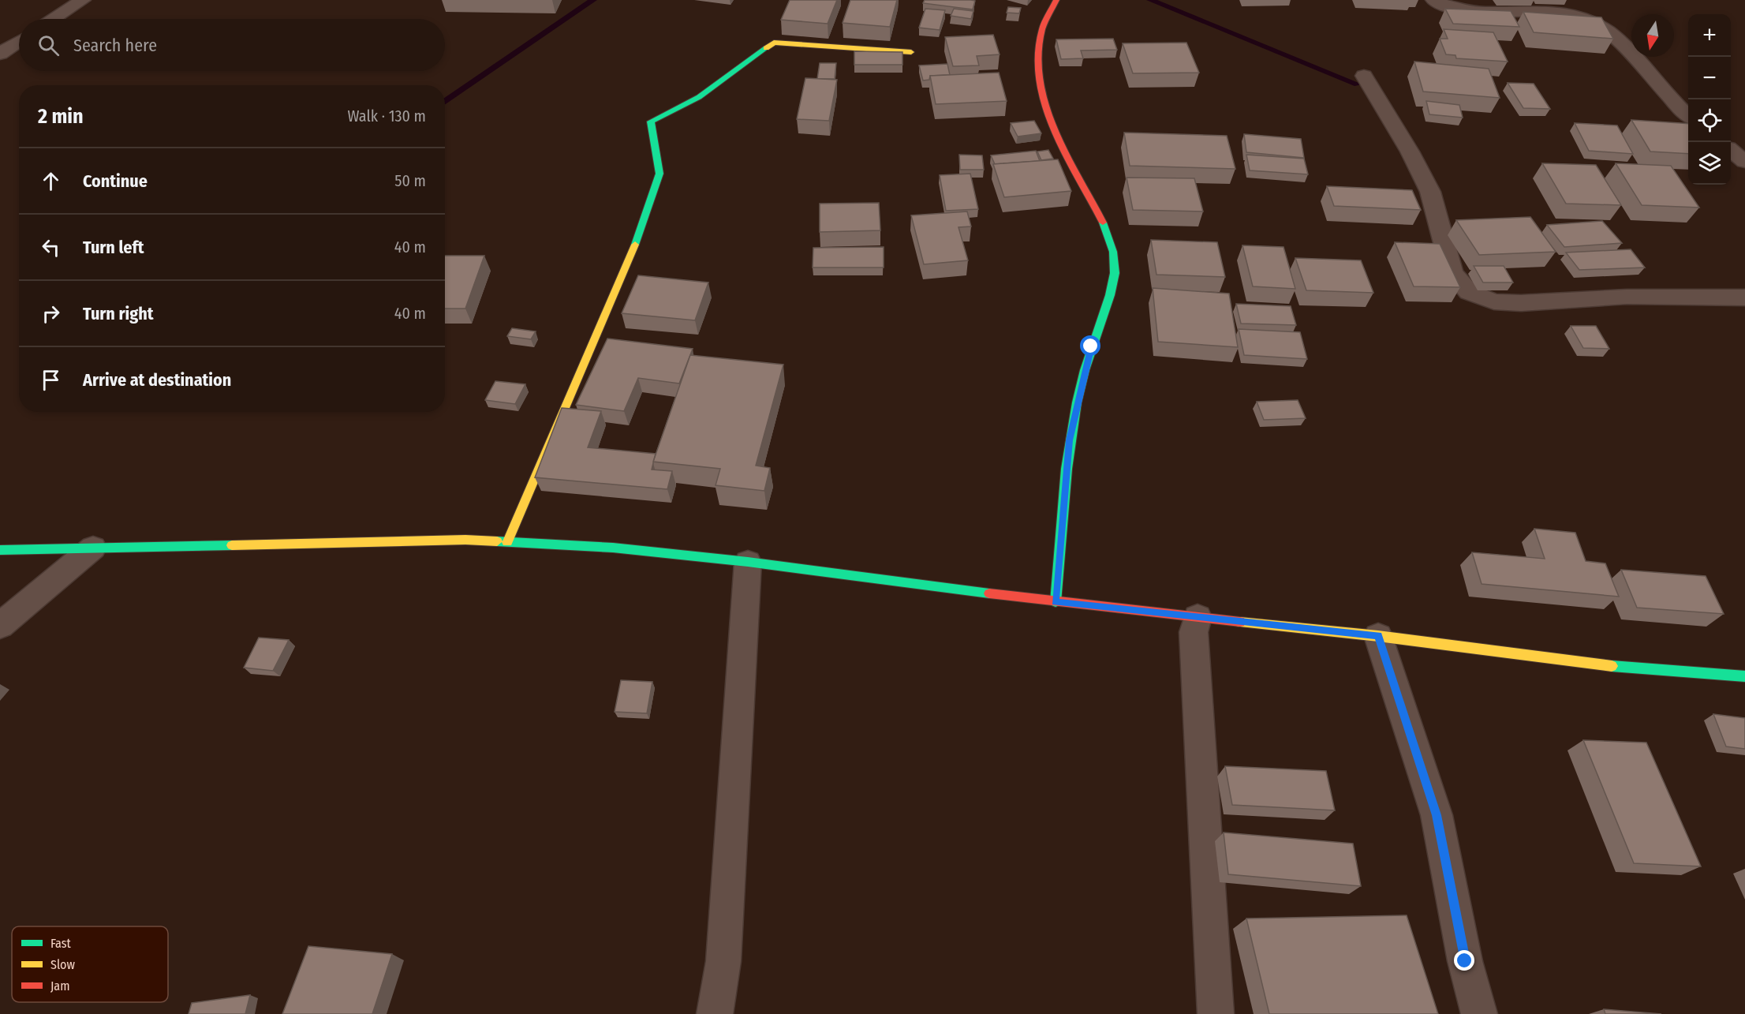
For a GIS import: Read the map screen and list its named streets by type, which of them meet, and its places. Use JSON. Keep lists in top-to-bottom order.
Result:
{
  "legend": ["Fast", "Slow", "Jam"],
  "north": "bottom",
  "page": {
    "map_buttons": ["+", "−"],
    "search": "Search here",
    "heading": ["2 min", "Walk · 130 m"],
    "list": [
      ["Continue", "50 m"],
      ["Turn left", "40 m"],
      ["Turn right", "40 m"],
      "Arrive at destination"
    ]
  }
}
